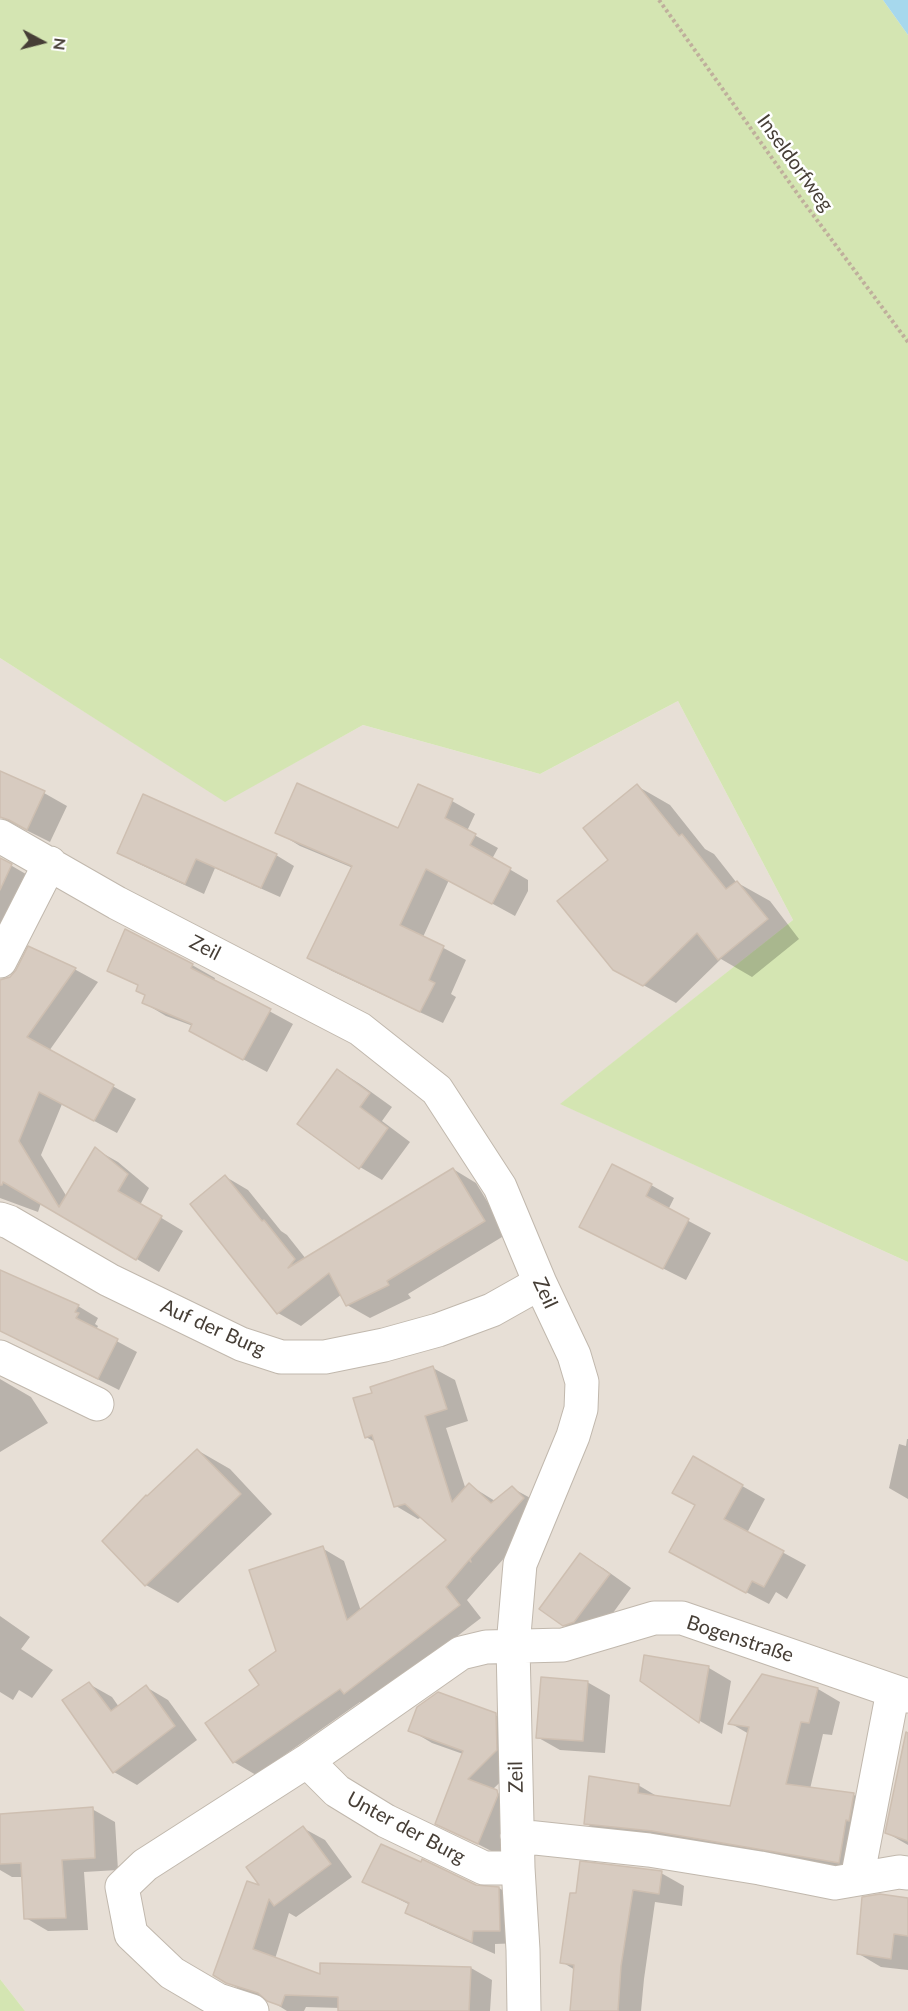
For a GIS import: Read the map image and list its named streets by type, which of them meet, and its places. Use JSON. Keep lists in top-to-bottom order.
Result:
{
  "streets": {
    "street": [
      "Zeil",
      "Auf der Burg",
      "Bogenstraße",
      "Unter der Burg"
    ],
    "path": ["Inseldorfweg"]
  },
  "crossings": [
    ["Zeil", "Auf der Burg"],
    ["Zeil", "Bogenstraße"],
    ["Zeil", "Unter der Burg"]
  ],
  "north": "right"
}
